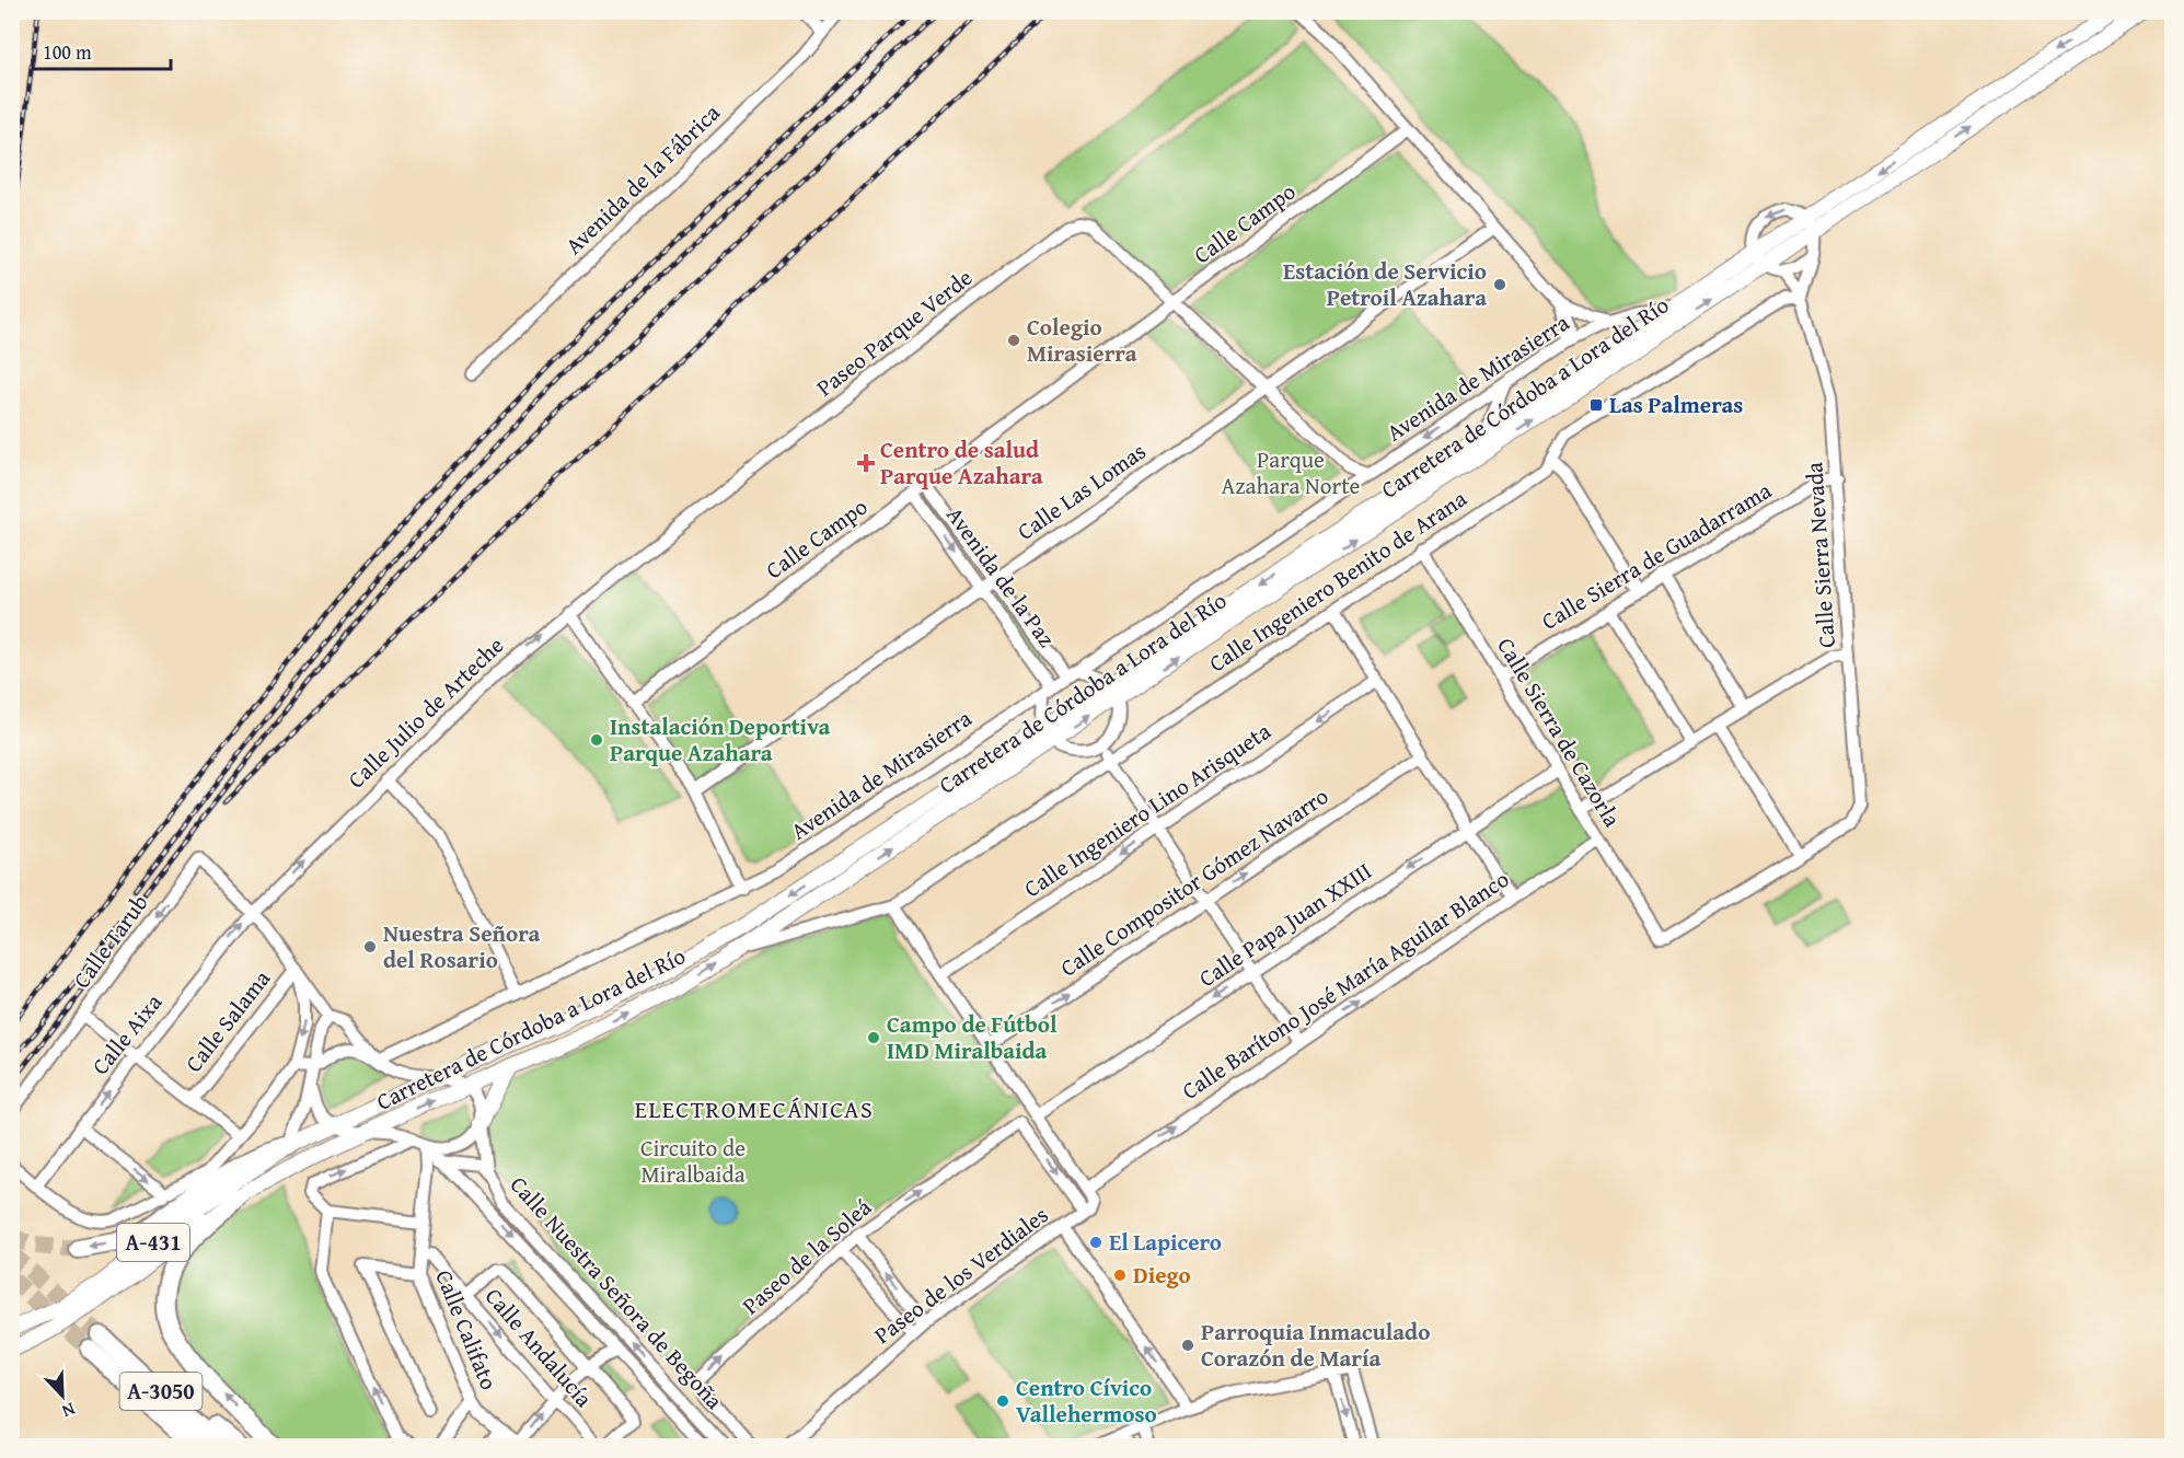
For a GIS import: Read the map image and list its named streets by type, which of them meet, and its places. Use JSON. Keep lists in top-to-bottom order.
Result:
{
  "streets": {
    "highway": ["A-3050"],
    "main road": ["Carretera de Córdoba a Lora del Río", "A-431"],
    "street": [
      "Avenida de la Fábrica",
      "Calle Campo",
      "Paseo Parque Verde",
      "Avenida de Mirasierra",
      "Calle Las Lomas",
      "Calle Sierra Nevada",
      "Calle Sierra de Guadarrama",
      "Avenida de la Paz",
      "Calle Ingeniero Benito de Arana",
      "Calle Julio de Arteche",
      "Calle Sierra de Cazorla",
      "Calle Ingeniero Lino Arisqueta",
      "Calle Compositor Gómez Navarro",
      "Calle Papa Juan XXIII",
      "Calle Tarub",
      "Calle Barítono José María Aguilar Blanco",
      "Calle Salama",
      "Calle Aixa",
      "Paseo de la Soleá",
      "Paseo de los Verdiales",
      "Calle Nuestra Señora de Begoña",
      "Calle Califato",
      "Calle Andalucía"
    ]
  },
  "crossings": [
    ["Calle Campo", "Paseo Parque Verde"],
    ["Calle Campo", "Avenida de la Paz"],
    ["Paseo Parque Verde", "Calle Las Lomas"],
    ["Paseo Parque Verde", "Calle Julio de Arteche"],
    ["Avenida de Mirasierra", "Carretera de Córdoba a Lora del Río"],
    ["Avenida de Mirasierra", "Avenida de la Paz"],
    ["Carretera de Córdoba a Lora del Río", "Calle Ingeniero Benito de Arana"],
    ["Carretera de Córdoba a Lora del Río", "Calle Nuestra Señora de Begoña"],
    ["Calle Las Lomas", "Avenida de la Paz"],
    ["Calle Sierra Nevada", "Calle Sierra de Guadarrama"],
    ["Calle Sierra Nevada", "Calle Ingeniero Benito de Arana"],
    ["Calle Sierra Nevada", "Calle Sierra de Cazorla"],
    ["Calle Sierra de Guadarrama", "Calle Sierra de Cazorla"],
    ["Calle Ingeniero Benito de Arana", "Calle Sierra de Cazorla"],
    ["Calle Julio de Arteche", "Calle Tarub"],
    ["Calle Julio de Arteche", "Calle Aixa"],
    ["Calle Sierra de Cazorla", "Calle Papa Juan XXIII"],
    ["Calle Sierra de Cazorla", "Calle Barítono José María Aguilar Blanco"],
    ["Calle Tarub", "Calle Aixa"],
    ["Calle Barítono José María Aguilar Blanco", "Paseo de los Verdiales"],
    ["Paseo de la Soleá", "Paseo de los Verdiales"],
    ["Calle Nuestra Señora de Begoña", "Calle Califato"],
    ["Calle Califato", "Calle Andalucía"]
  ],
  "one_way": [
    "Calle Julio de Arteche",
    "Calle Ingeniero Lino Arisqueta",
    "Calle Compositor Gómez Navarro",
    "Calle Papa Juan XXIII",
    "Calle Barítono José María Aguilar Blanco",
    "Calle Aixa",
    "Calle Andalucía"
  ],
  "districts": ["ELECTROMECÁNICAS"],
  "parks": ["Parque Azahara Norte", "Circuito de Miralbaida"],
  "places": {
    "other": [
      "Estación de Servicio Petroil Azahara",
      "Colegio Mirasierra",
      "Instalación Deportiva Parque Azahara",
      "Nuestra Señora del Rosario",
      "Campo de Fútbol IMD Miralbaida",
      "El Lapicero",
      "Diego",
      "Parroquia Inmaculado Corazón de María",
      "Centro Cívico Vallehermoso"
    ],
    "transit": ["Las Palmeras"],
    "health": ["Centro de salud Parque Azahara"]
  },
  "scale_bar": "100 m",
  "north": "bottom right"
}
